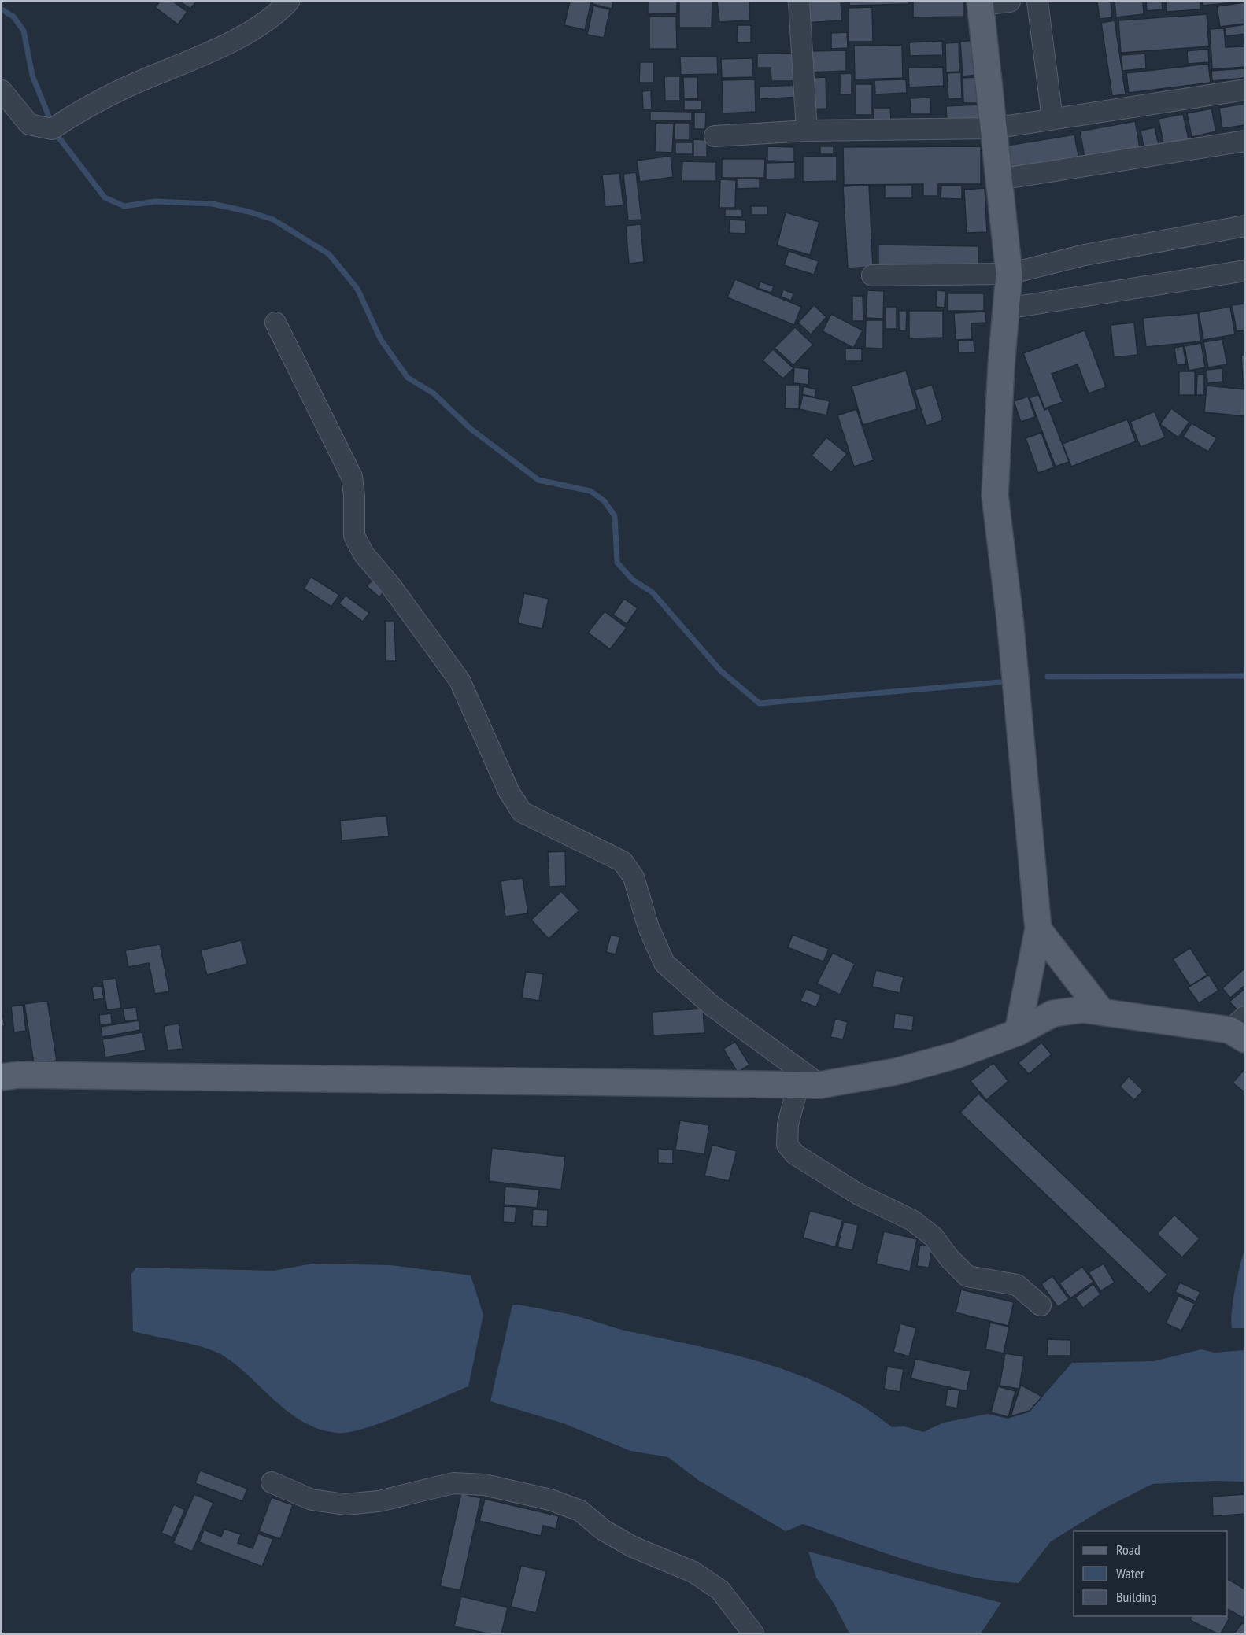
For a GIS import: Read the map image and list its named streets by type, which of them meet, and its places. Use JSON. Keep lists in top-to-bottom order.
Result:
{
  "legend": ["Road", "Water", "Building"]
}
